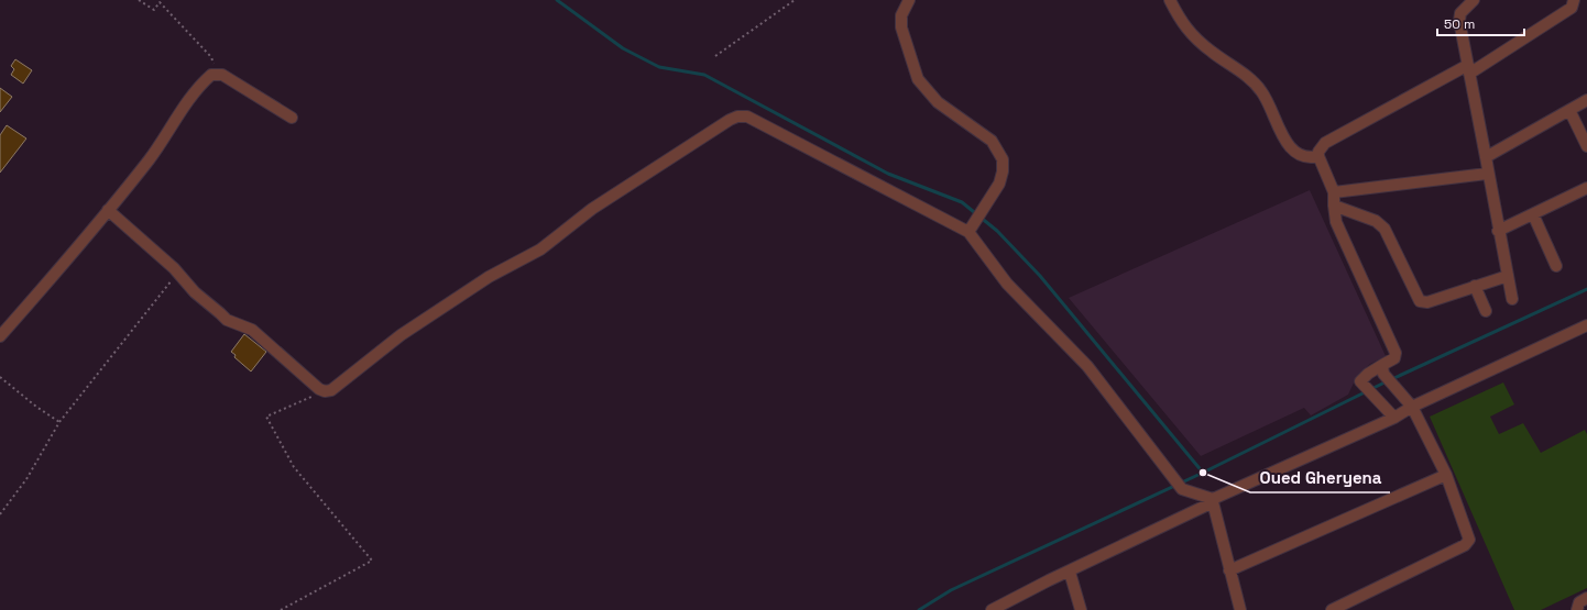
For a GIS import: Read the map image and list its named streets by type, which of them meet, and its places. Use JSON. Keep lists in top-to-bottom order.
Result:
{
  "places": ["Oued Gheryena"],
  "scale_bar": "50 m"
}
